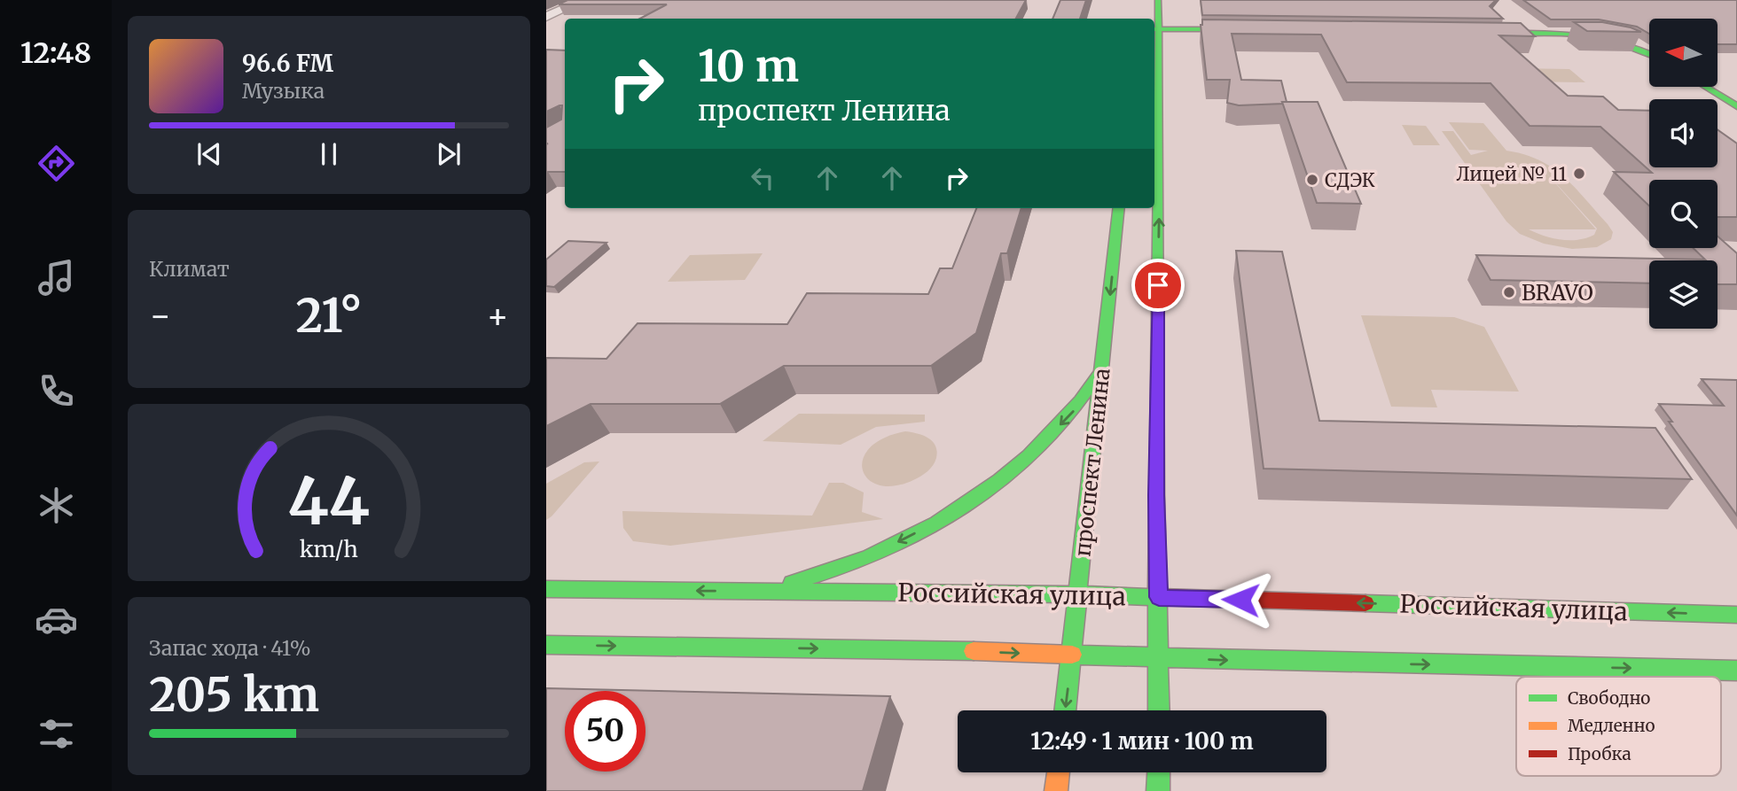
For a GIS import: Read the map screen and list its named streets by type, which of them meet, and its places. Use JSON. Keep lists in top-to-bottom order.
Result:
{
  "streets": {
    "main road": ["проспект Ленина", "Российская улица"]
  },
  "crossings": [
    ["проспект Ленина", "Российская улица"]
  ],
  "places": ["Лицей № 11", "СДЭК", "BRAVO"],
  "legend": ["Свободно", "Медленно", "Пробка"],
  "north": "left",
  "page": {
    "tabs": "12:48",
    "turn": ["10 m", "проспект Ленина"],
    "song": ["96.6 FM", "Музыка"],
    "tile": [
      "Климат",
      ["Запас хода · 41%", "205 km"]
    ],
    "heat": ["−", "21°", "+"],
    "limit": "50",
    "trip": "12:49 · 1 мин · 100 m",
    "gauge": ["44", "km/h"]
  }
}
